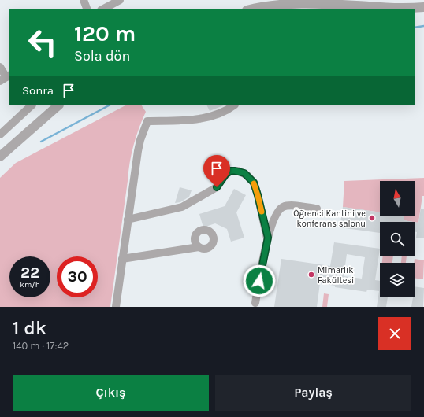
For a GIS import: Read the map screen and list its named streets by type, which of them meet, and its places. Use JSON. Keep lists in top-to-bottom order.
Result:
{
  "places": ["Öğrenci Kantini ve konferans salonu", "Mimarlık Fakültesi"],
  "north": "top",
  "page": {
    "turn": ["120 m", "Sola dön"],
    "then": "Sonra",
    "speed": "22 km/h",
    "limit": "30",
    "heading": ["1 dk", "140 m · 17:42"],
    "buttons": ["Çıkış", "Paylaş"]
  }
}
